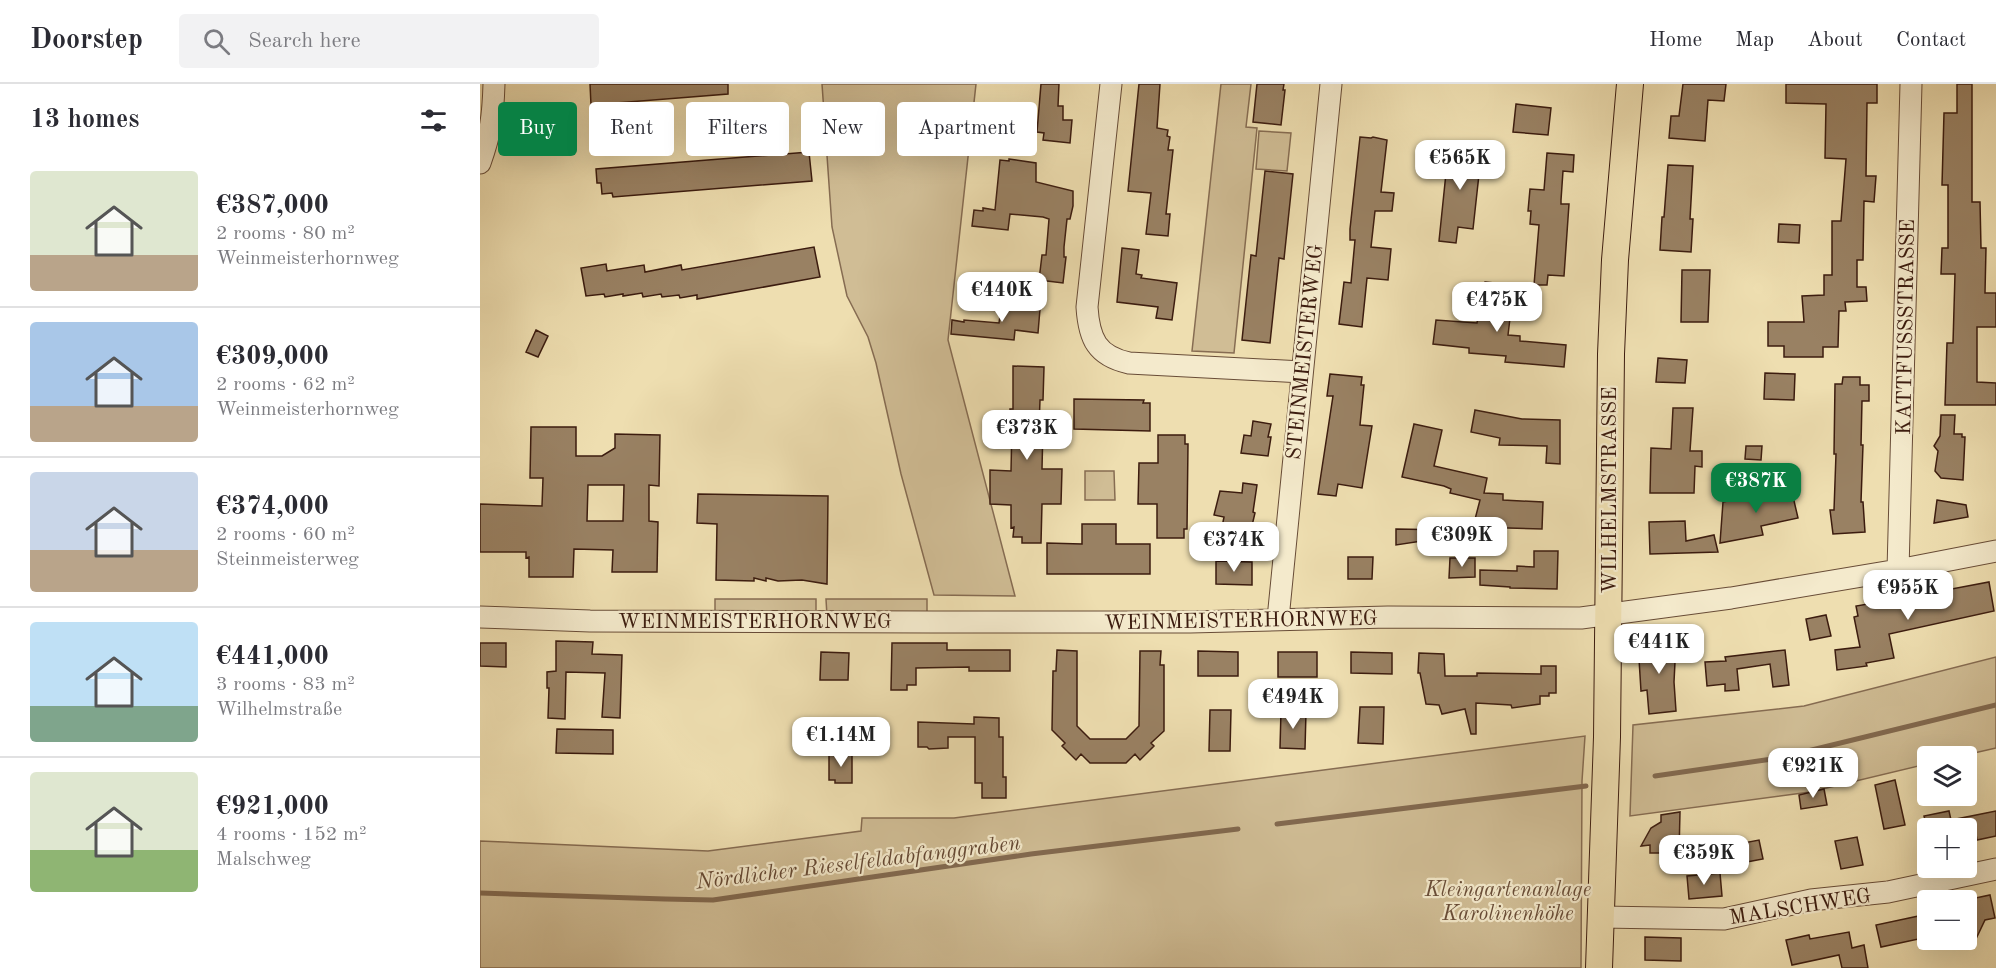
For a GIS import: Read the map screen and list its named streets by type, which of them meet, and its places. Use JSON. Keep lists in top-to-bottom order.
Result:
{
  "streets": {
    "main road": ["WILHELMSTRASSE"],
    "street": [
      "KATTFUSSSTRASSE",
      "STEINMEISTERWEG",
      "WEINMEISTERHORNWEG",
      "MALSCHWEG"
    ]
  },
  "crossings": [
    ["KATTFUSSSTRASSE", "WEINMEISTERHORNWEG"],
    ["STEINMEISTERWEG", "WEINMEISTERHORNWEG"],
    ["WILHELMSTRASSE", "WEINMEISTERHORNWEG"],
    ["WILHELMSTRASSE", "MALSCHWEG"]
  ],
  "water": ["Nördlicher Rieselfeldabfanggraben"],
  "parks": ["Kleingartenanlage Karolinenhöhe"],
  "page": {
    "header": "Doorstep",
    "search": "Search here",
    "nav": [
      "Home",
      "Map",
      "About",
      "Contact"
    ],
    "heading": "13 homes",
    "chip": [
      "Buy",
      "Rent",
      "Filters",
      "New",
      "Apartment"
    ],
    "price": [
      "€565K",
      "€440K",
      "€475K",
      "€373K",
      "€387K",
      "€309K",
      "€374K",
      "€955K",
      "€441K",
      "€494K",
      "€1.14M",
      "€921K",
      "€359K"
    ],
    "list": [
      {
        "name": "€387,000",
        "note": "2 rooms · 80 m² · Weinmeisterhornweg"
      },
      {
        "name": "€309,000",
        "note": "2 rooms · 62 m² · Weinmeisterhornweg"
      },
      {
        "name": "€374,000",
        "note": "2 rooms · 60 m² · Steinmeisterweg"
      },
      {
        "name": "€441,000",
        "note": "3 rooms · 83 m² · Wilhelmstraße"
      },
      {
        "name": "€921,000",
        "note": "4 rooms · 152 m² · Malschweg"
      }
    ],
    "map_buttons": ["+", "−"]
  }
}
